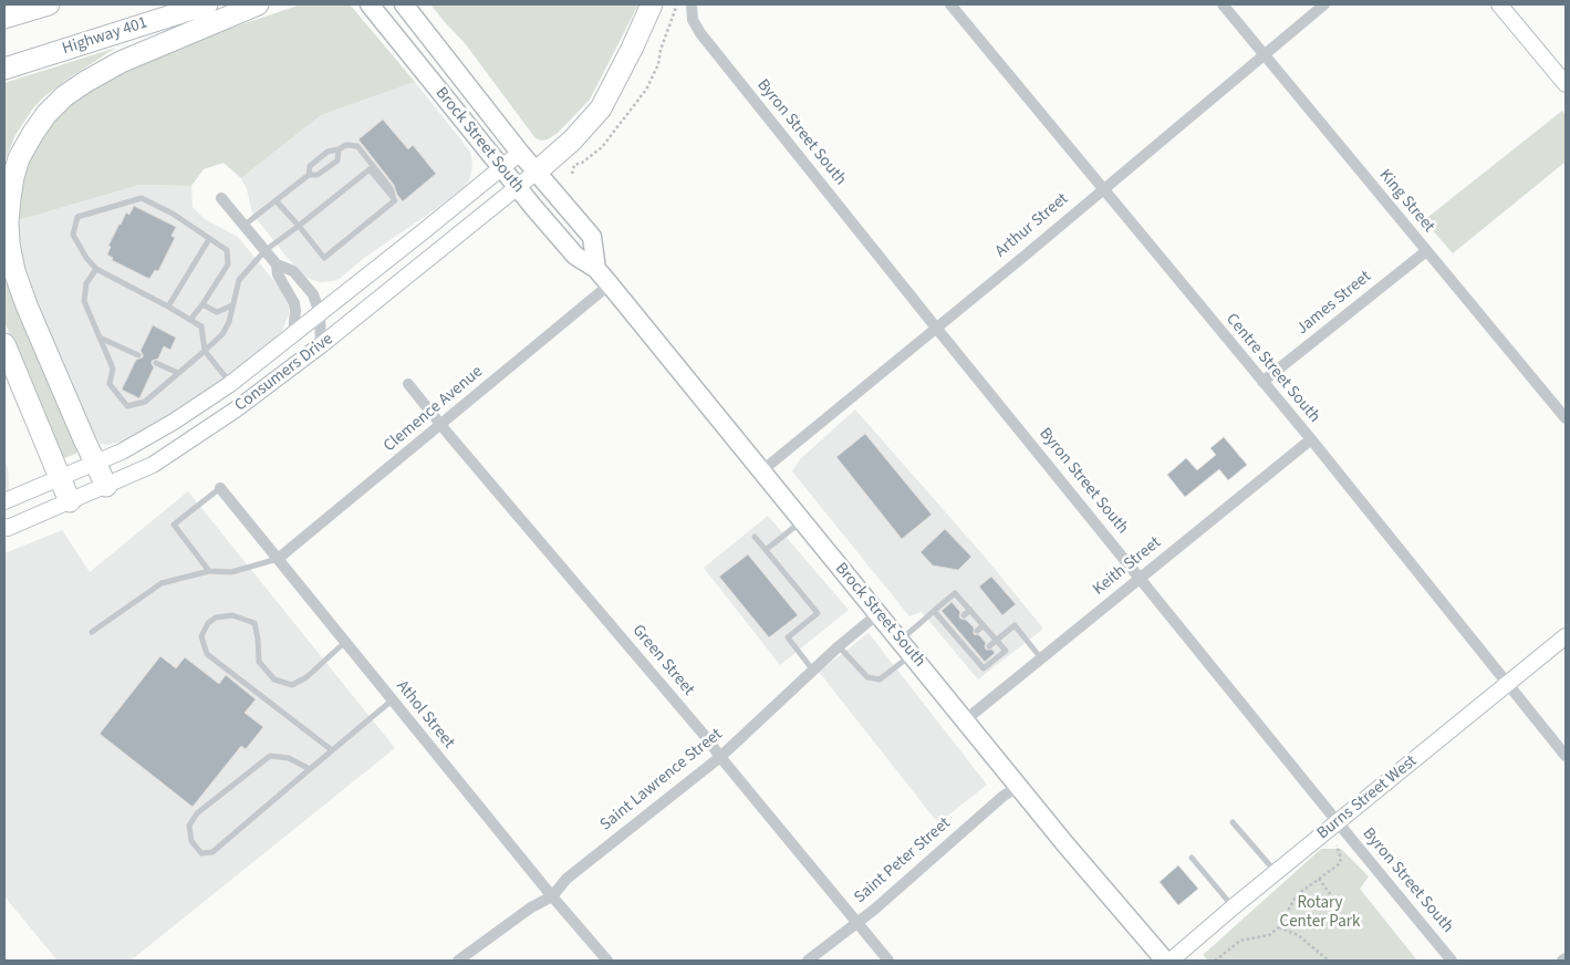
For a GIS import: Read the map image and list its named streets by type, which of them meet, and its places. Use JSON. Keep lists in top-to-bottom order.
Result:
{
  "streets": {
    "highway": ["Highway 401"],
    "main road": ["Brock Street South", "Consumers Drive", "Burns Street West"],
    "street": [
      "Byron Street South",
      "King Street",
      "Arthur Street",
      "James Street",
      "Centre Street South",
      "Clemence Avenue",
      "Keith Street",
      "Green Street",
      "Athol Street",
      "Saint Lawrence Street",
      "Saint Peter Street"
    ]
  },
  "crossings": [
    ["Byron Street South", "Arthur Street"],
    ["Byron Street South", "Keith Street"],
    ["Byron Street South", "Burns Street West"],
    ["Brock Street South", "Arthur Street"],
    ["Brock Street South", "Consumers Drive"],
    ["Brock Street South", "Clemence Avenue"],
    ["Brock Street South", "Keith Street"],
    ["Brock Street South", "Saint Lawrence Street"],
    ["Brock Street South", "Saint Peter Street"],
    ["King Street", "Arthur Street"],
    ["King Street", "James Street"],
    ["Arthur Street", "Centre Street South"],
    ["James Street", "Centre Street South"],
    ["Centre Street South", "Keith Street"],
    ["Centre Street South", "Burns Street West"],
    ["Clemence Avenue", "Green Street"],
    ["Clemence Avenue", "Athol Street"],
    ["Green Street", "Saint Lawrence Street"],
    ["Green Street", "Saint Peter Street"],
    ["Athol Street", "Saint Lawrence Street"]
  ],
  "parks": ["Rotary Center Park"]
}
